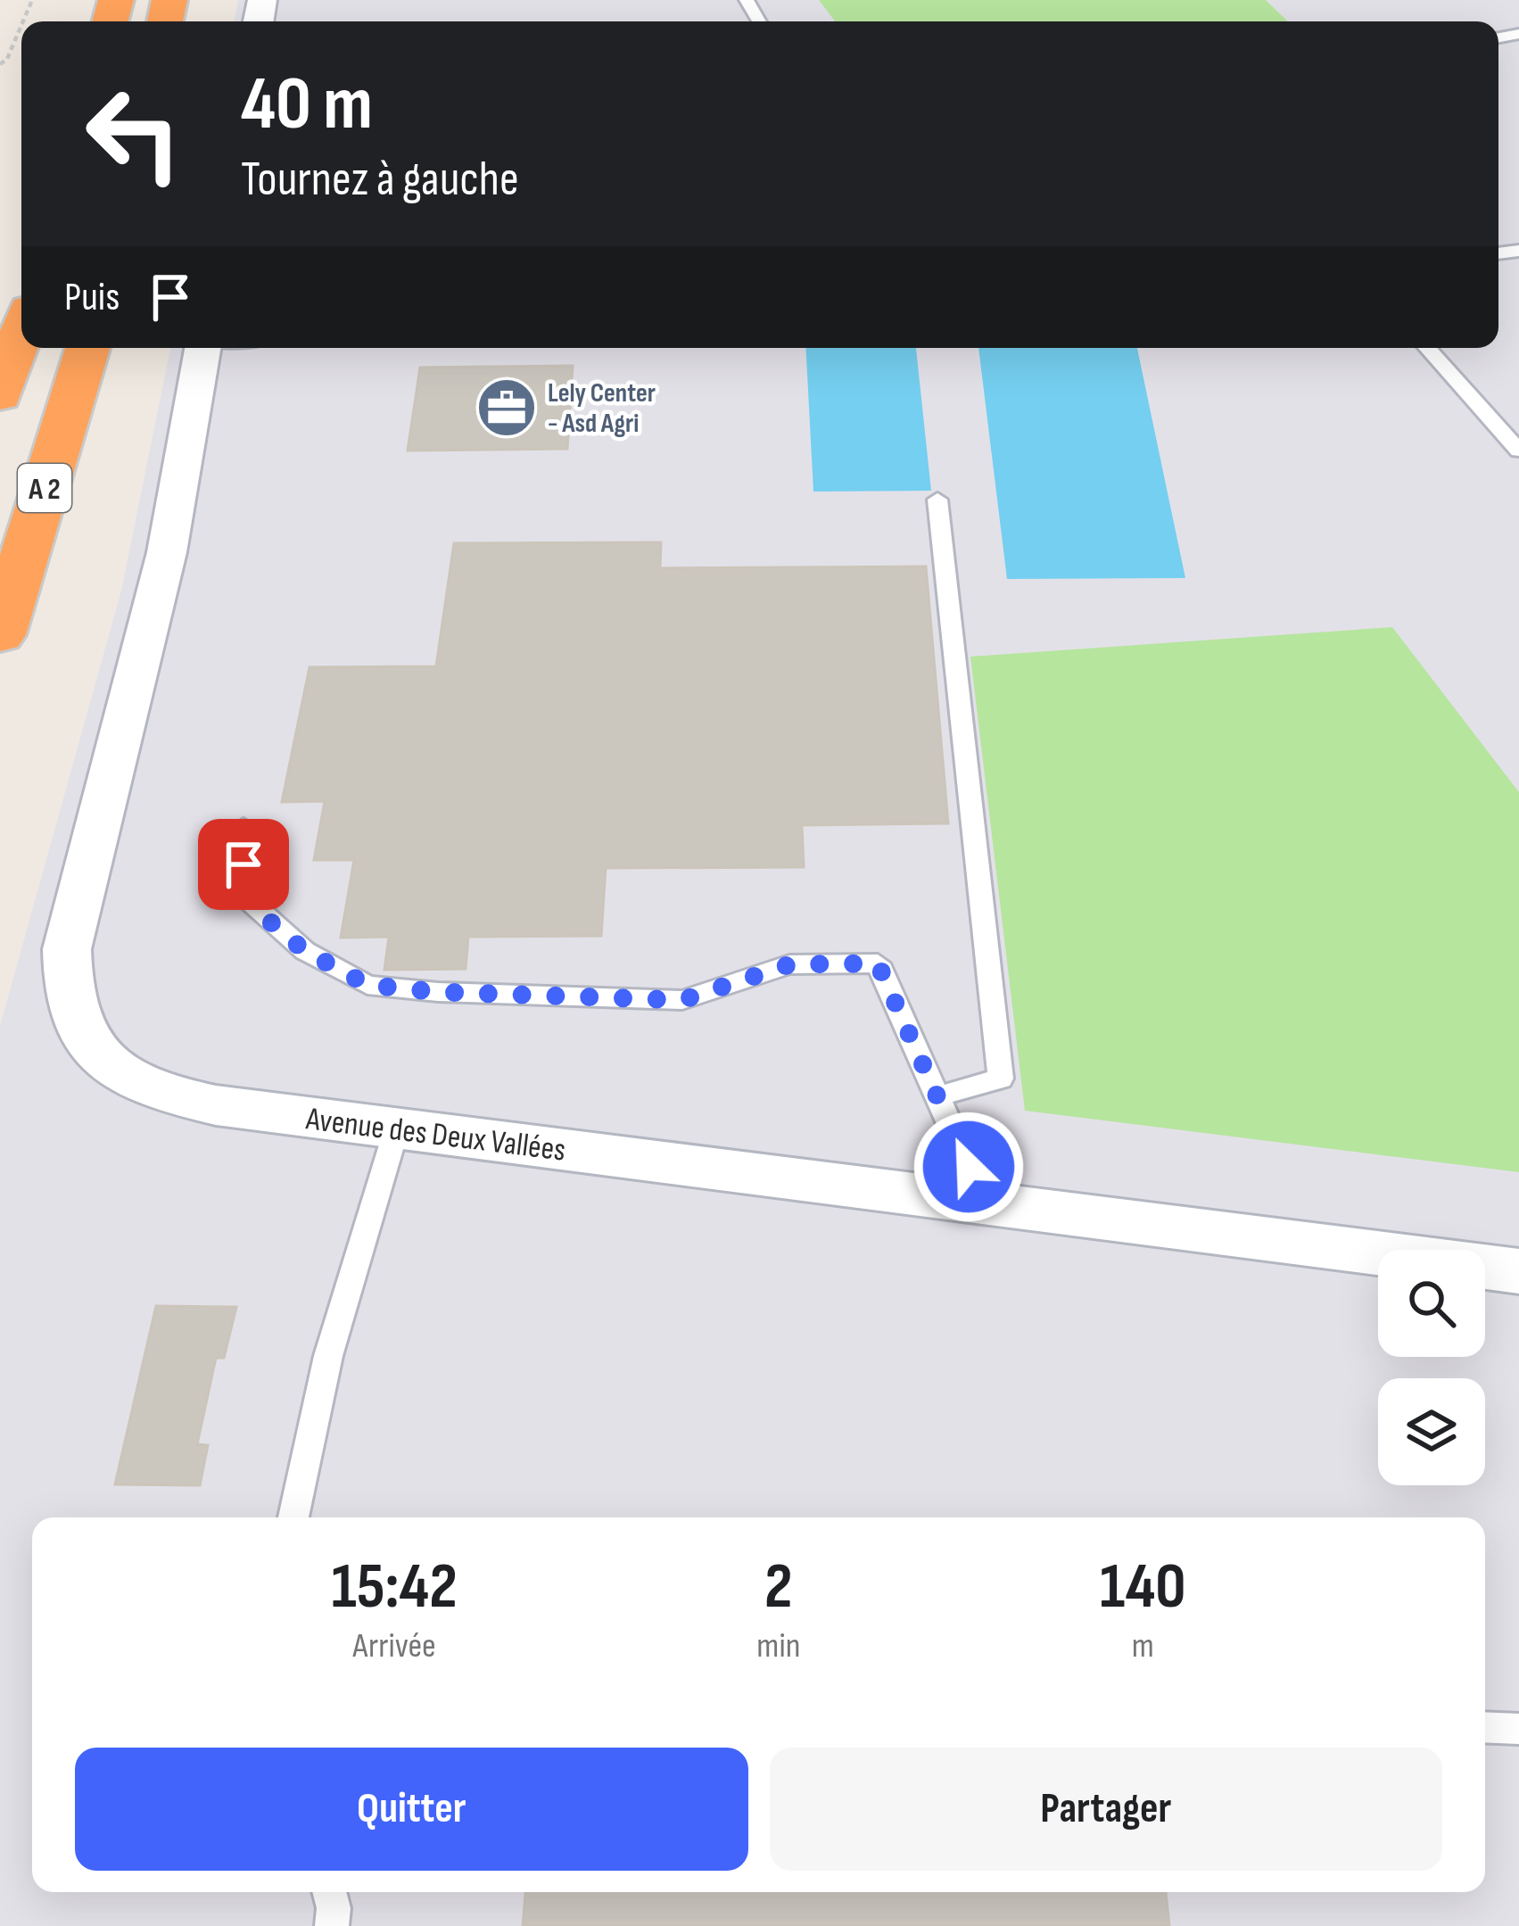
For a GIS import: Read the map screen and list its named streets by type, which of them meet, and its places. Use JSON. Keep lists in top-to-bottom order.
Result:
{
  "streets": {
    "highway": ["A 2"],
    "street": ["Avenue des Deux Vallées"]
  },
  "places": {
    "office": ["Lely Center - Asd Agri"]
  },
  "page": {
    "turn": ["40 m", "Tournez à gauche"],
    "then": "Puis",
    "eta": [
      "15:42",
      "Arrivée",
      "2",
      "min",
      "140",
      "m"
    ],
    "buttons": ["Quitter", "Partager"]
  }
}
